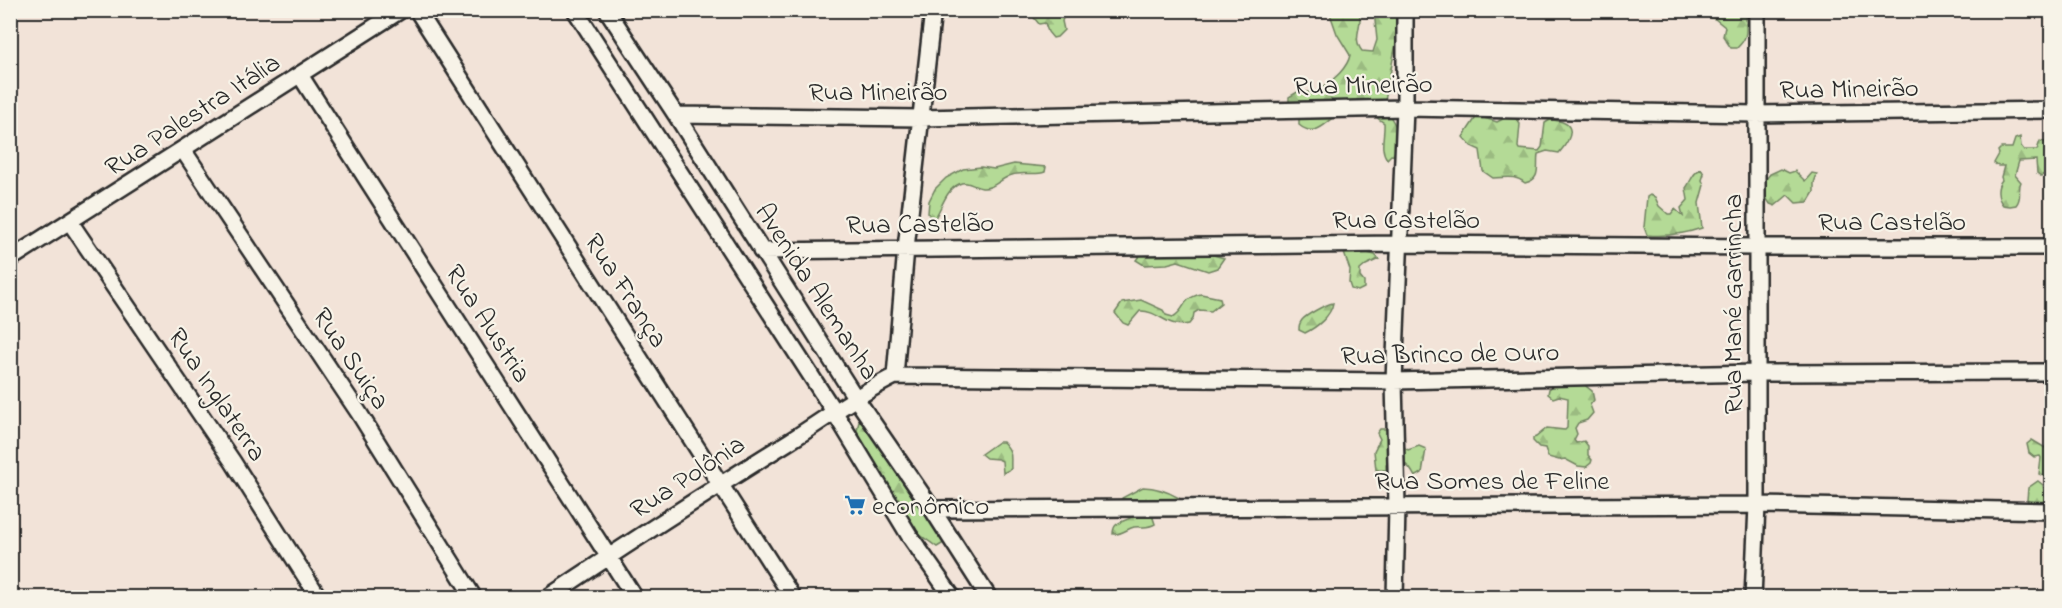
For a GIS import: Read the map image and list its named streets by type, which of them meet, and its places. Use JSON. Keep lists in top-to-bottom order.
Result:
{
  "streets": {
    "street": [
      "Rua Mineirão",
      "Rua Palestra Itália",
      "Rua Castelão",
      "Rua França",
      "Avenida Alemanha",
      "Rua Mané Garrincha",
      "Rua Austria",
      "Rua Brinco de Ouro",
      "Rua Suiça",
      "Rua Inglaterra",
      "Rua Polônia",
      "Rua Somes de Feline"
    ]
  },
  "crossings": [
    ["Rua Mineirão", "Avenida Alemanha"],
    ["Rua Mineirão", "Rua Mané Garrincha"],
    ["Rua Palestra Itália", "Rua Austria"],
    ["Rua Palestra Itália", "Rua Suiça"],
    ["Rua Palestra Itália", "Rua Inglaterra"],
    ["Rua Castelão", "Avenida Alemanha"],
    ["Rua Castelão", "Rua Mané Garrincha"],
    ["Rua França", "Rua Polônia"],
    ["Avenida Alemanha", "Rua Brinco de Ouro"],
    ["Avenida Alemanha", "Rua Polônia"],
    ["Avenida Alemanha", "Rua Somes de Feline"],
    ["Rua Mané Garrincha", "Rua Brinco de Ouro"],
    ["Rua Mané Garrincha", "Rua Somes de Feline"],
    ["Rua Austria", "Rua Polônia"],
    ["Rua Brinco de Ouro", "Rua Polônia"]
  ],
  "places": {
    "supermarket": ["econômico"]
  }
}
